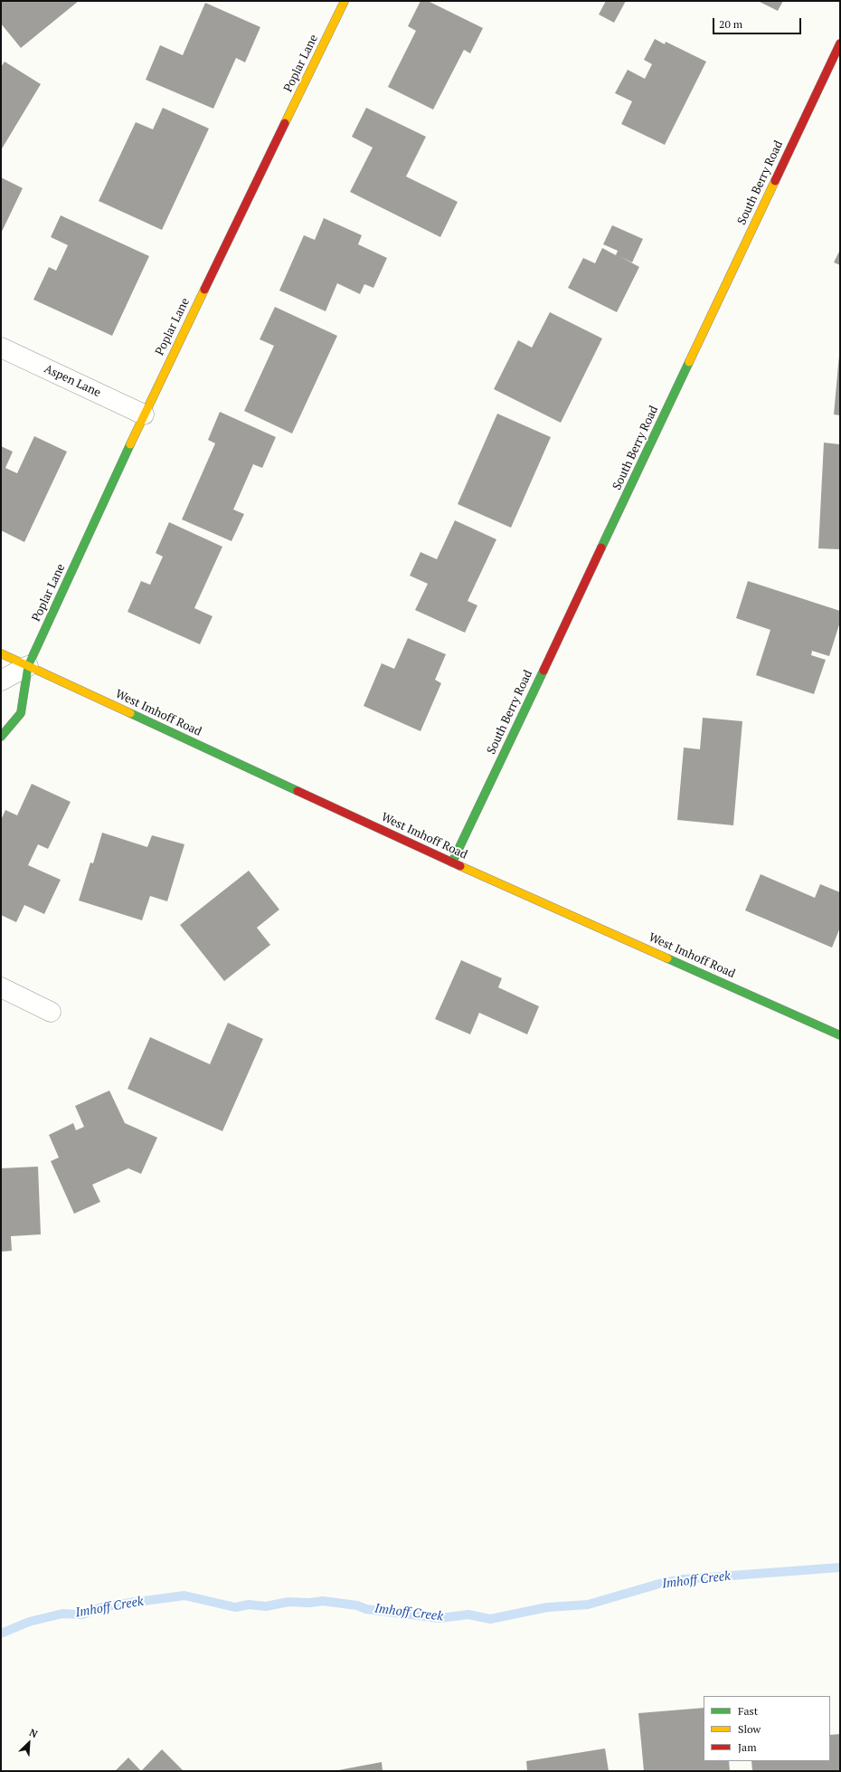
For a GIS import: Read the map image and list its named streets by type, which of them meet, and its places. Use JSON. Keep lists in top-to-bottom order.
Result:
{
  "streets": {
    "street": [
      "Poplar Lane",
      "South Berry Road",
      "Aspen Lane",
      "West Imhoff Road"
    ]
  },
  "crossings": [
    ["Poplar Lane", "Aspen Lane"],
    ["Poplar Lane", "West Imhoff Road"],
    ["South Berry Road", "West Imhoff Road"]
  ],
  "water": ["Imhoff Creek"],
  "legend": ["Fast", "Slow", "Jam"],
  "scale_bar": "20 m",
  "north": "top right"
}
